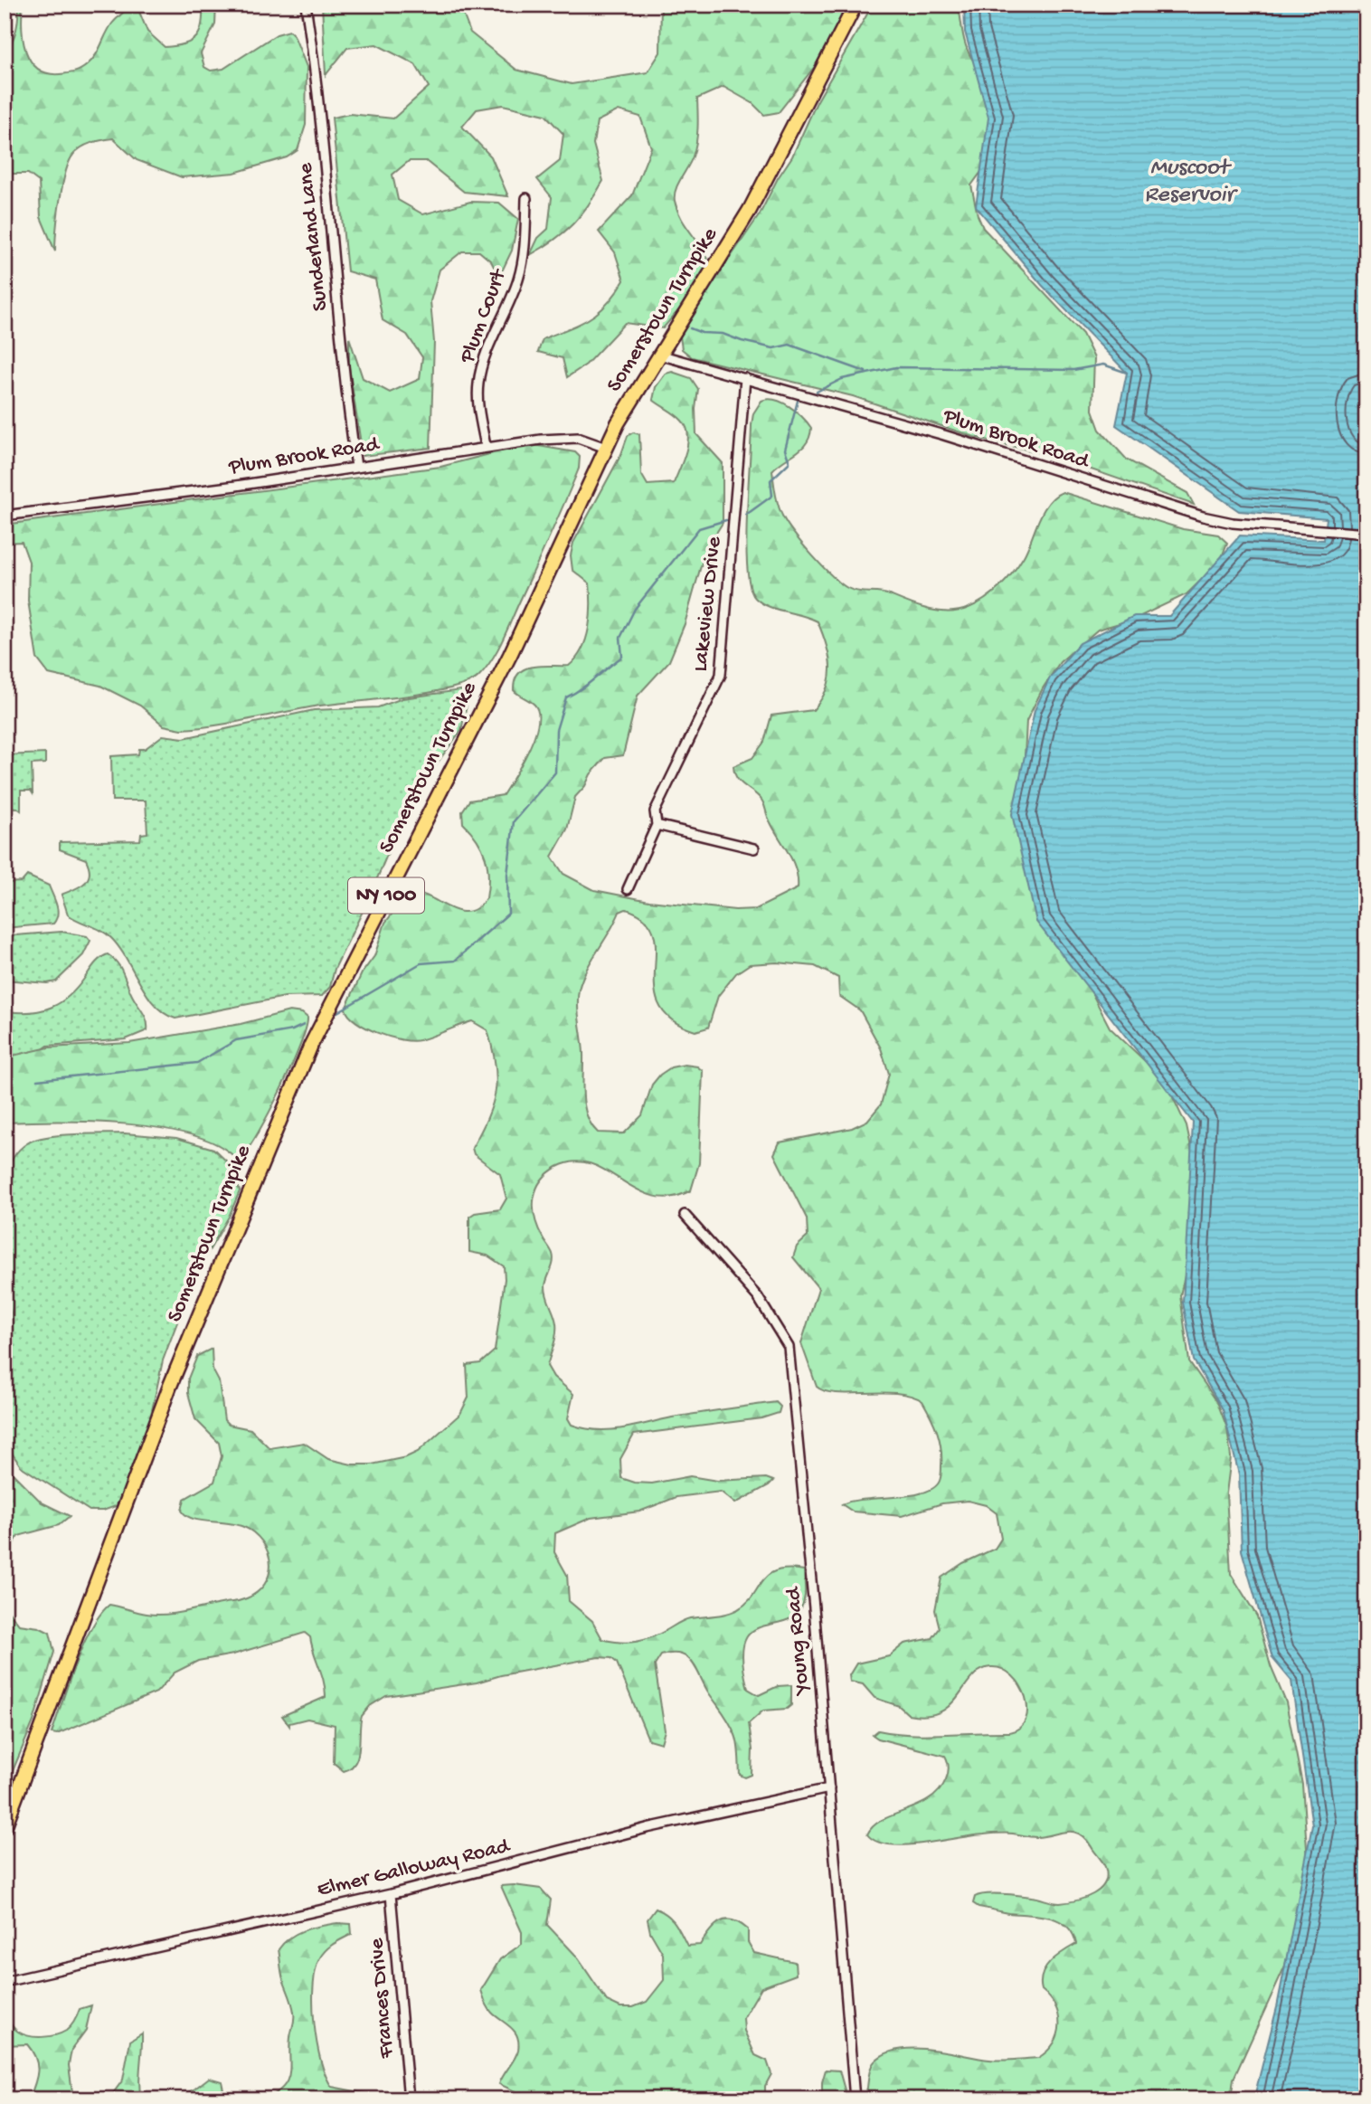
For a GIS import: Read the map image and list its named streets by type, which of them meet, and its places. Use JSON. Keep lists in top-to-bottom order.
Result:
{
  "streets": {
    "main road": ["Somerstown Turnpike", "NY 100"],
    "street": [
      "Sunderland Lane",
      "Plum Court",
      "Plum Brook Road",
      "Lakeview Drive",
      "Young Road",
      "Elmer Galloway Road",
      "Frances Drive"
    ]
  },
  "crossings": [
    ["Sunderland Lane", "Plum Brook Road"],
    ["Somerstown Turnpike", "Plum Brook Road"],
    ["Plum Court", "Plum Brook Road"],
    ["Plum Brook Road", "Lakeview Drive"],
    ["Young Road", "Elmer Galloway Road"],
    ["Elmer Galloway Road", "Frances Drive"]
  ],
  "water": ["Muscoot Reservoir"]
}
